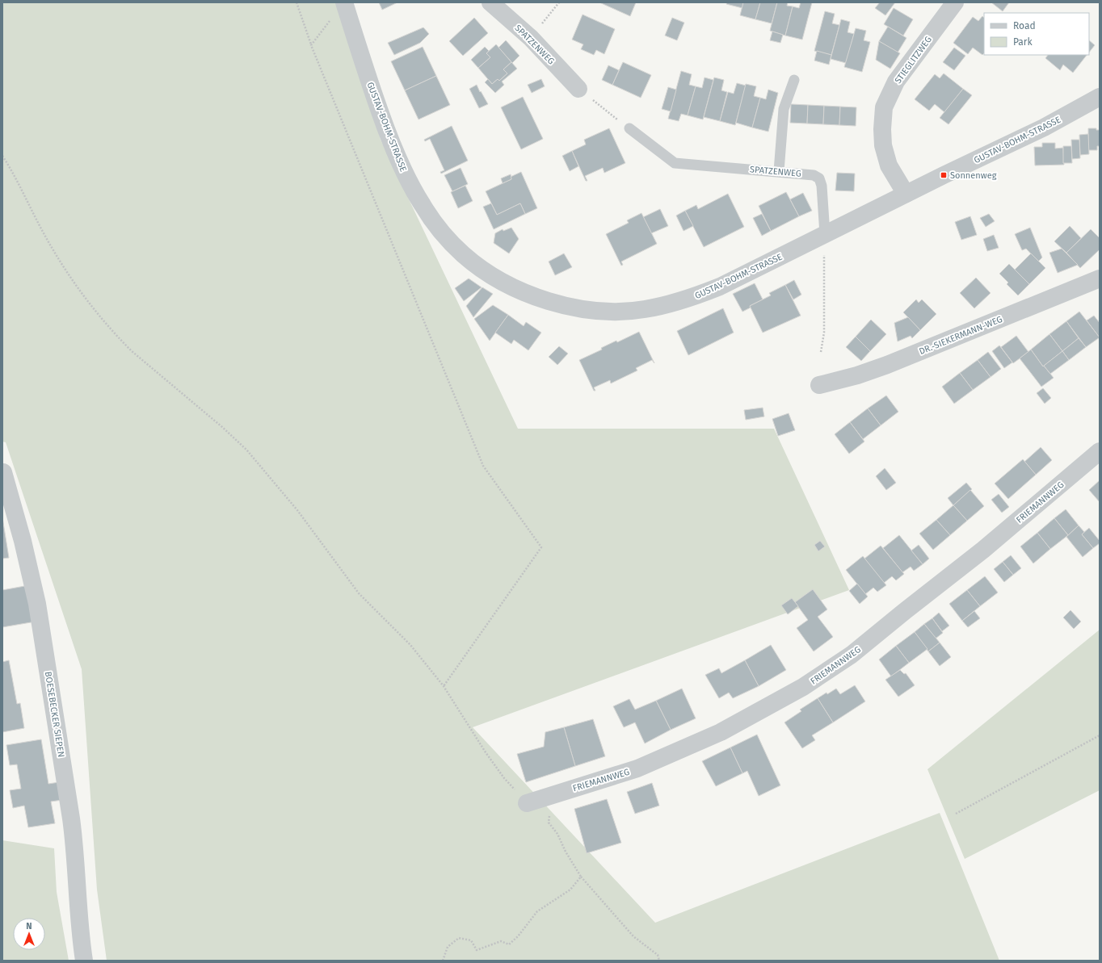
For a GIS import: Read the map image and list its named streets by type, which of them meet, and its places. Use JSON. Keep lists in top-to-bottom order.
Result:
{
  "streets": {
    "street": [
      "SPATZENWEG",
      "STIEGLITZWEG",
      "GUSTAV-BOHM-STRASSE",
      "DR.-SIEKERMANN-WEG",
      "FRIEMANNWEG",
      "BOESEBECKER SIEPEN"
    ]
  },
  "crossings": [
    ["SPATZENWEG", "GUSTAV-BOHM-STRASSE"],
    ["STIEGLITZWEG", "GUSTAV-BOHM-STRASSE"]
  ],
  "places": {
    "transit": ["Sonnenweg"]
  },
  "legend": ["Road", "Park"],
  "north": "top"
}
